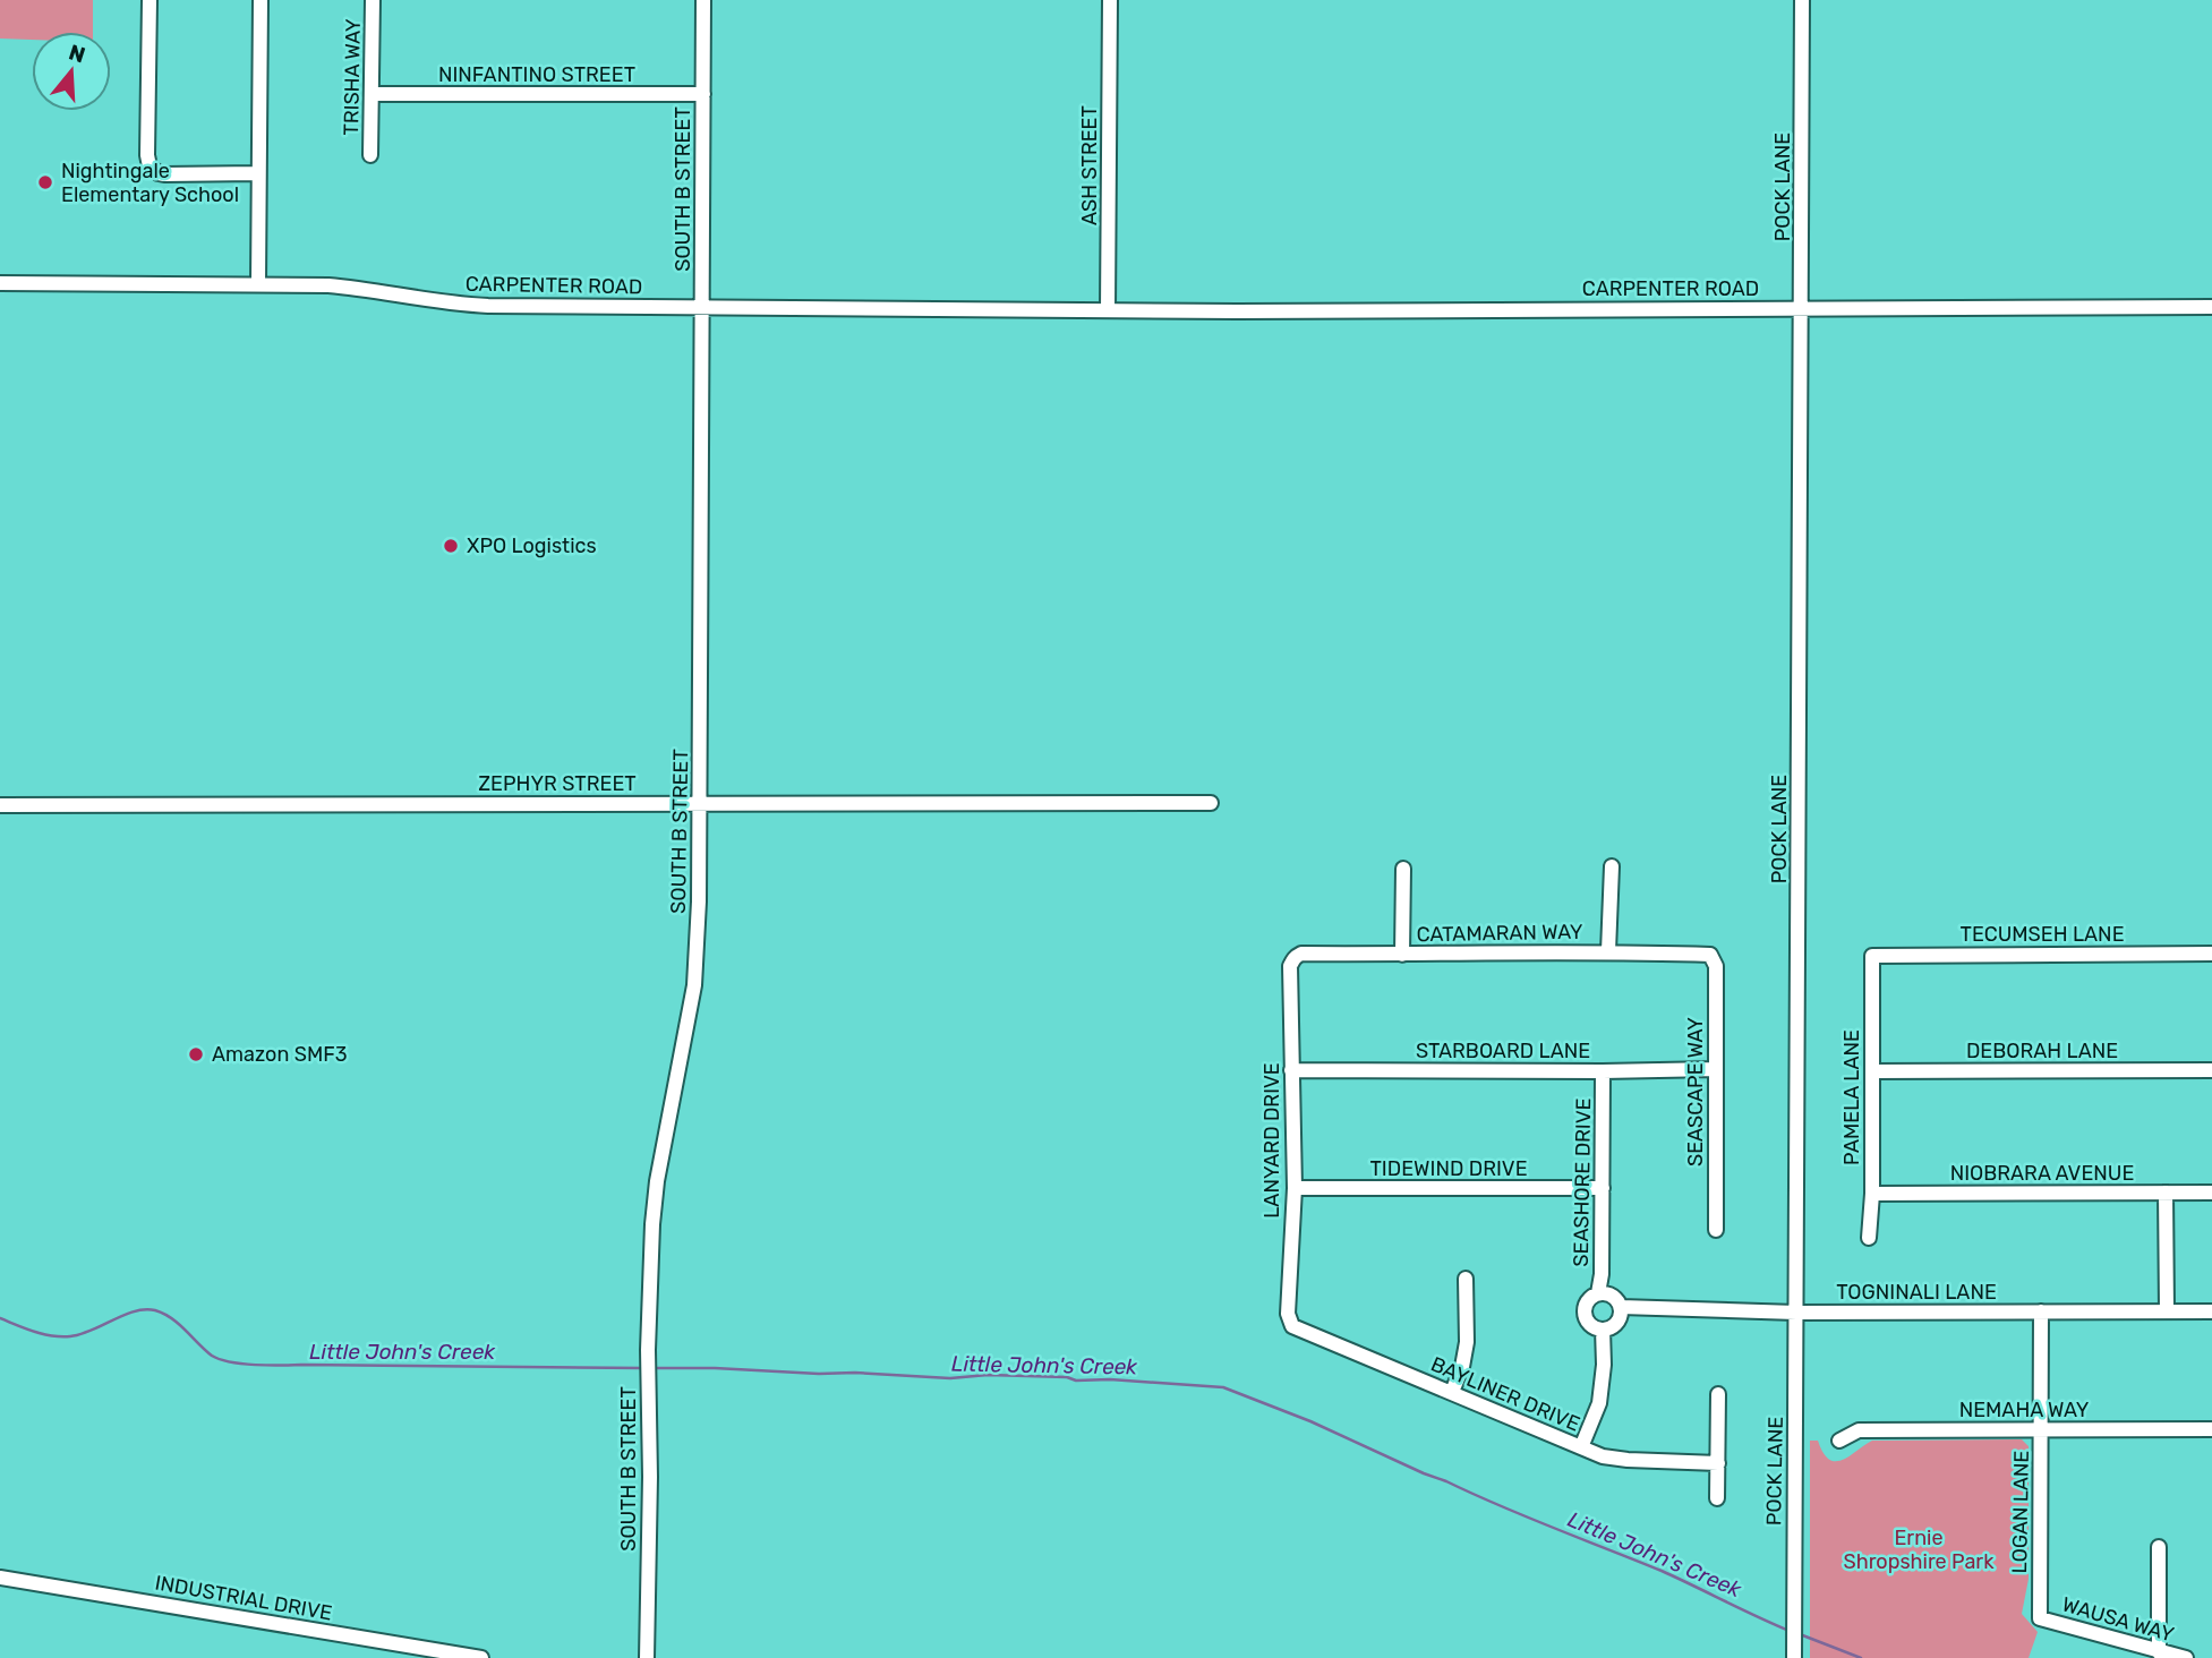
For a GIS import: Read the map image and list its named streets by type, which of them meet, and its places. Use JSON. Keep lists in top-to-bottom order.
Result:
{
  "streets": {
    "street": [
      "NINFANTINO STREET",
      "TRISHA WAY",
      "ASH STREET",
      "POCK LANE",
      "SOUTH B STREET",
      "CARPENTER ROAD",
      "ZEPHYR STREET",
      "CATAMARAN WAY",
      "TECUMSEH LANE",
      "STARBOARD LANE",
      "DEBORAH LANE",
      "SEASCAPE WAY",
      "PAMELA LANE",
      "LANYARD DRIVE",
      "TIDEWIND DRIVE",
      "NIOBRARA AVENUE",
      "SEASHORE DRIVE",
      "TOGNINALI LANE",
      "BAYLINER DRIVE",
      "NEMAHA WAY",
      "LOGAN LANE",
      "INDUSTRIAL DRIVE",
      "WAUSA WAY"
    ]
  },
  "crossings": [
    ["NINFANTINO STREET", "TRISHA WAY"],
    ["NINFANTINO STREET", "SOUTH B STREET"],
    ["ASH STREET", "CARPENTER ROAD"],
    ["POCK LANE", "CARPENTER ROAD"],
    ["POCK LANE", "TOGNINALI LANE"],
    ["SOUTH B STREET", "CARPENTER ROAD"],
    ["SOUTH B STREET", "ZEPHYR STREET"],
    ["CATAMARAN WAY", "SEASCAPE WAY"],
    ["CATAMARAN WAY", "LANYARD DRIVE"],
    ["TECUMSEH LANE", "PAMELA LANE"],
    ["STARBOARD LANE", "SEASCAPE WAY"],
    ["STARBOARD LANE", "LANYARD DRIVE"],
    ["STARBOARD LANE", "SEASHORE DRIVE"],
    ["DEBORAH LANE", "PAMELA LANE"],
    ["PAMELA LANE", "NIOBRARA AVENUE"],
    ["LANYARD DRIVE", "TIDEWIND DRIVE"],
    ["LANYARD DRIVE", "BAYLINER DRIVE"],
    ["TIDEWIND DRIVE", "SEASHORE DRIVE"],
    ["SEASHORE DRIVE", "TOGNINALI LANE"],
    ["SEASHORE DRIVE", "BAYLINER DRIVE"],
    ["TOGNINALI LANE", "LOGAN LANE"],
    ["NEMAHA WAY", "LOGAN LANE"],
    ["LOGAN LANE", "WAUSA WAY"]
  ],
  "water": ["Little John's Creek"],
  "parks": ["Ernie Shropshire Park"],
  "places": ["Nightingale Elementary School", "XPO Logistics", "Amazon SMF3"],
  "north": "top"
}
